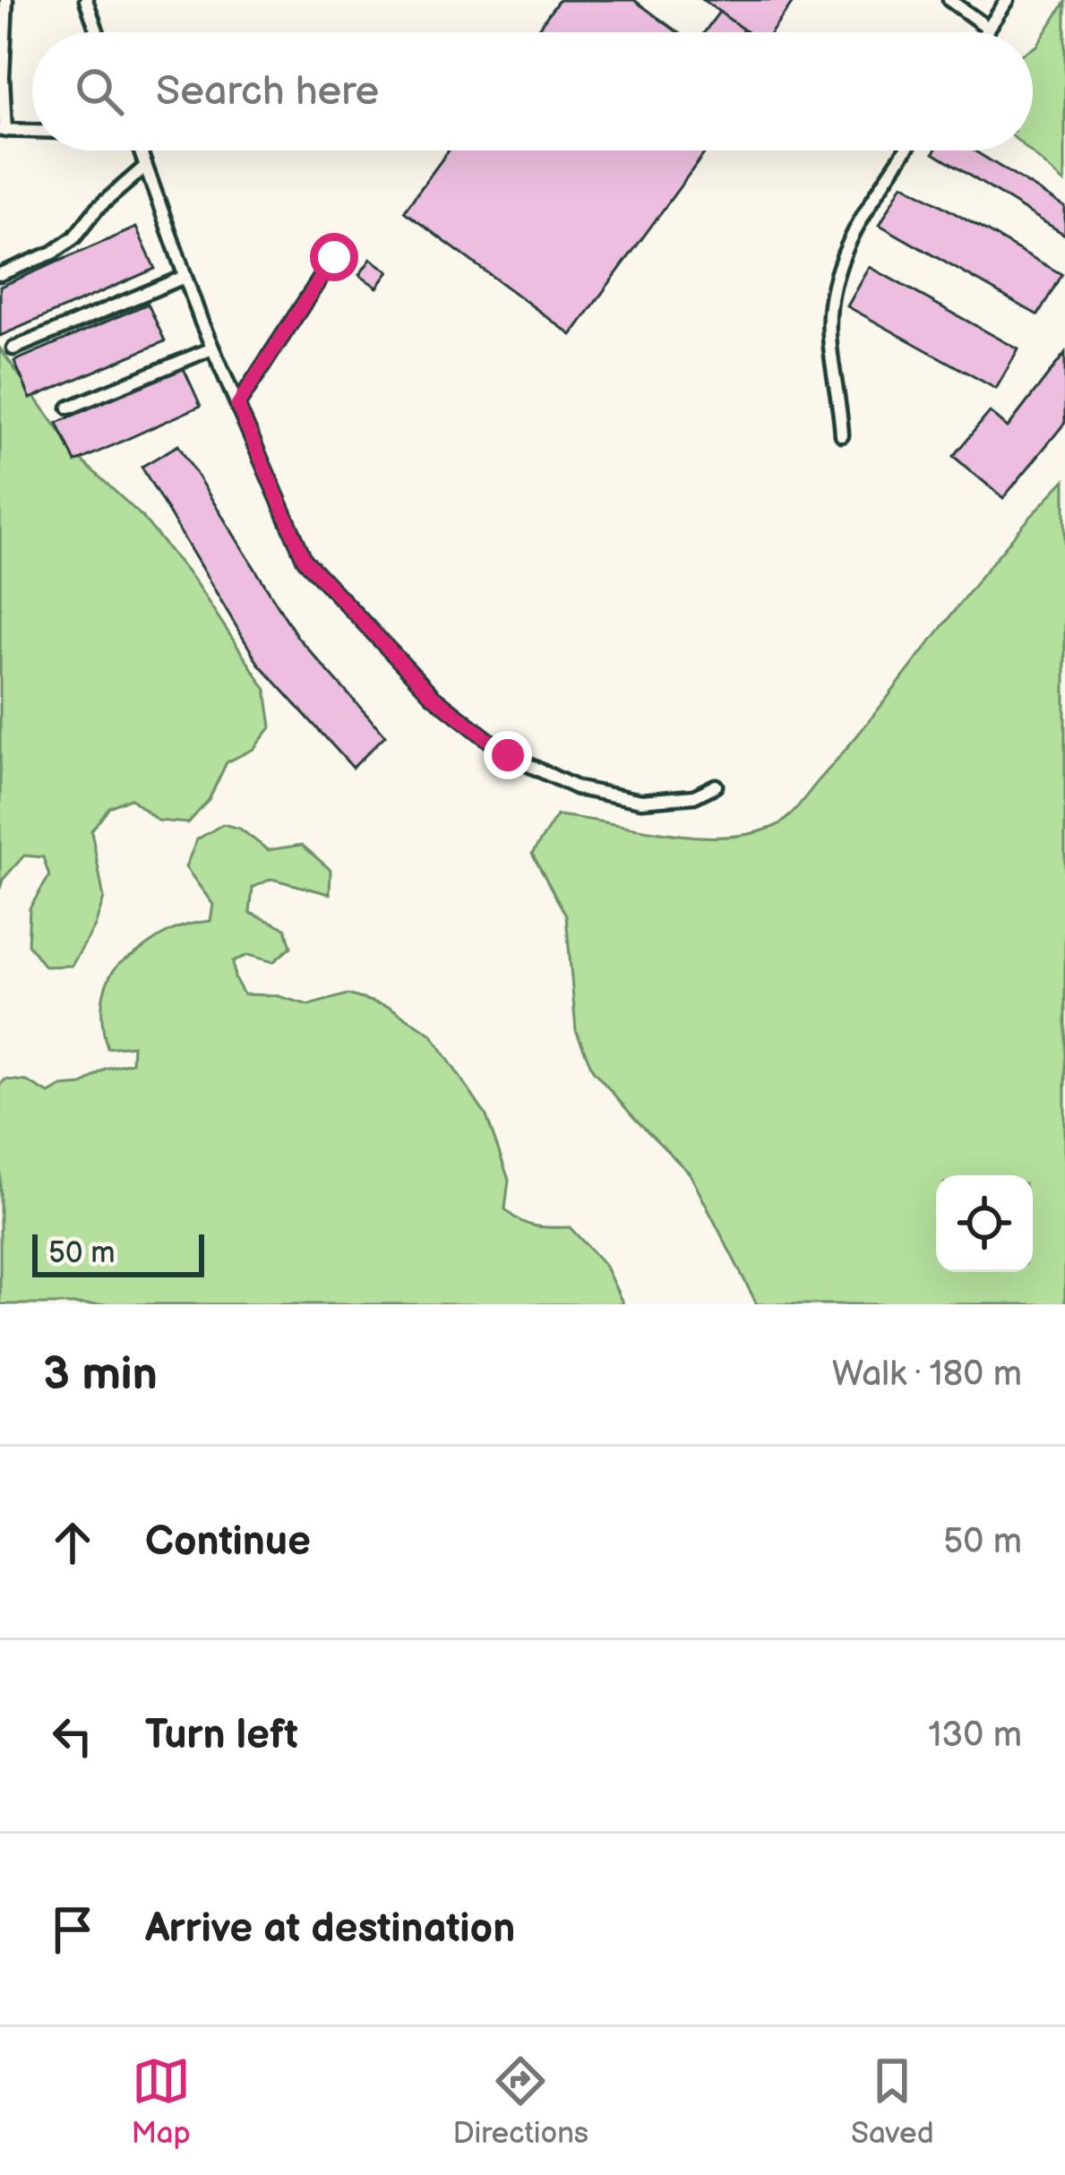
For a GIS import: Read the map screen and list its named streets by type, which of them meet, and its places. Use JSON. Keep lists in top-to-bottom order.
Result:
{
  "scale_bar": "50 m",
  "page": {
    "search": "Search here",
    "scale": "50 m",
    "heading": ["3 min", "Walk · 180 m"],
    "list": [
      ["Continue", "50 m"],
      ["Turn left", "130 m"],
      "Arrive at destination"
    ],
    "nav": ["Map", "Directions", "Saved"]
  }
}
